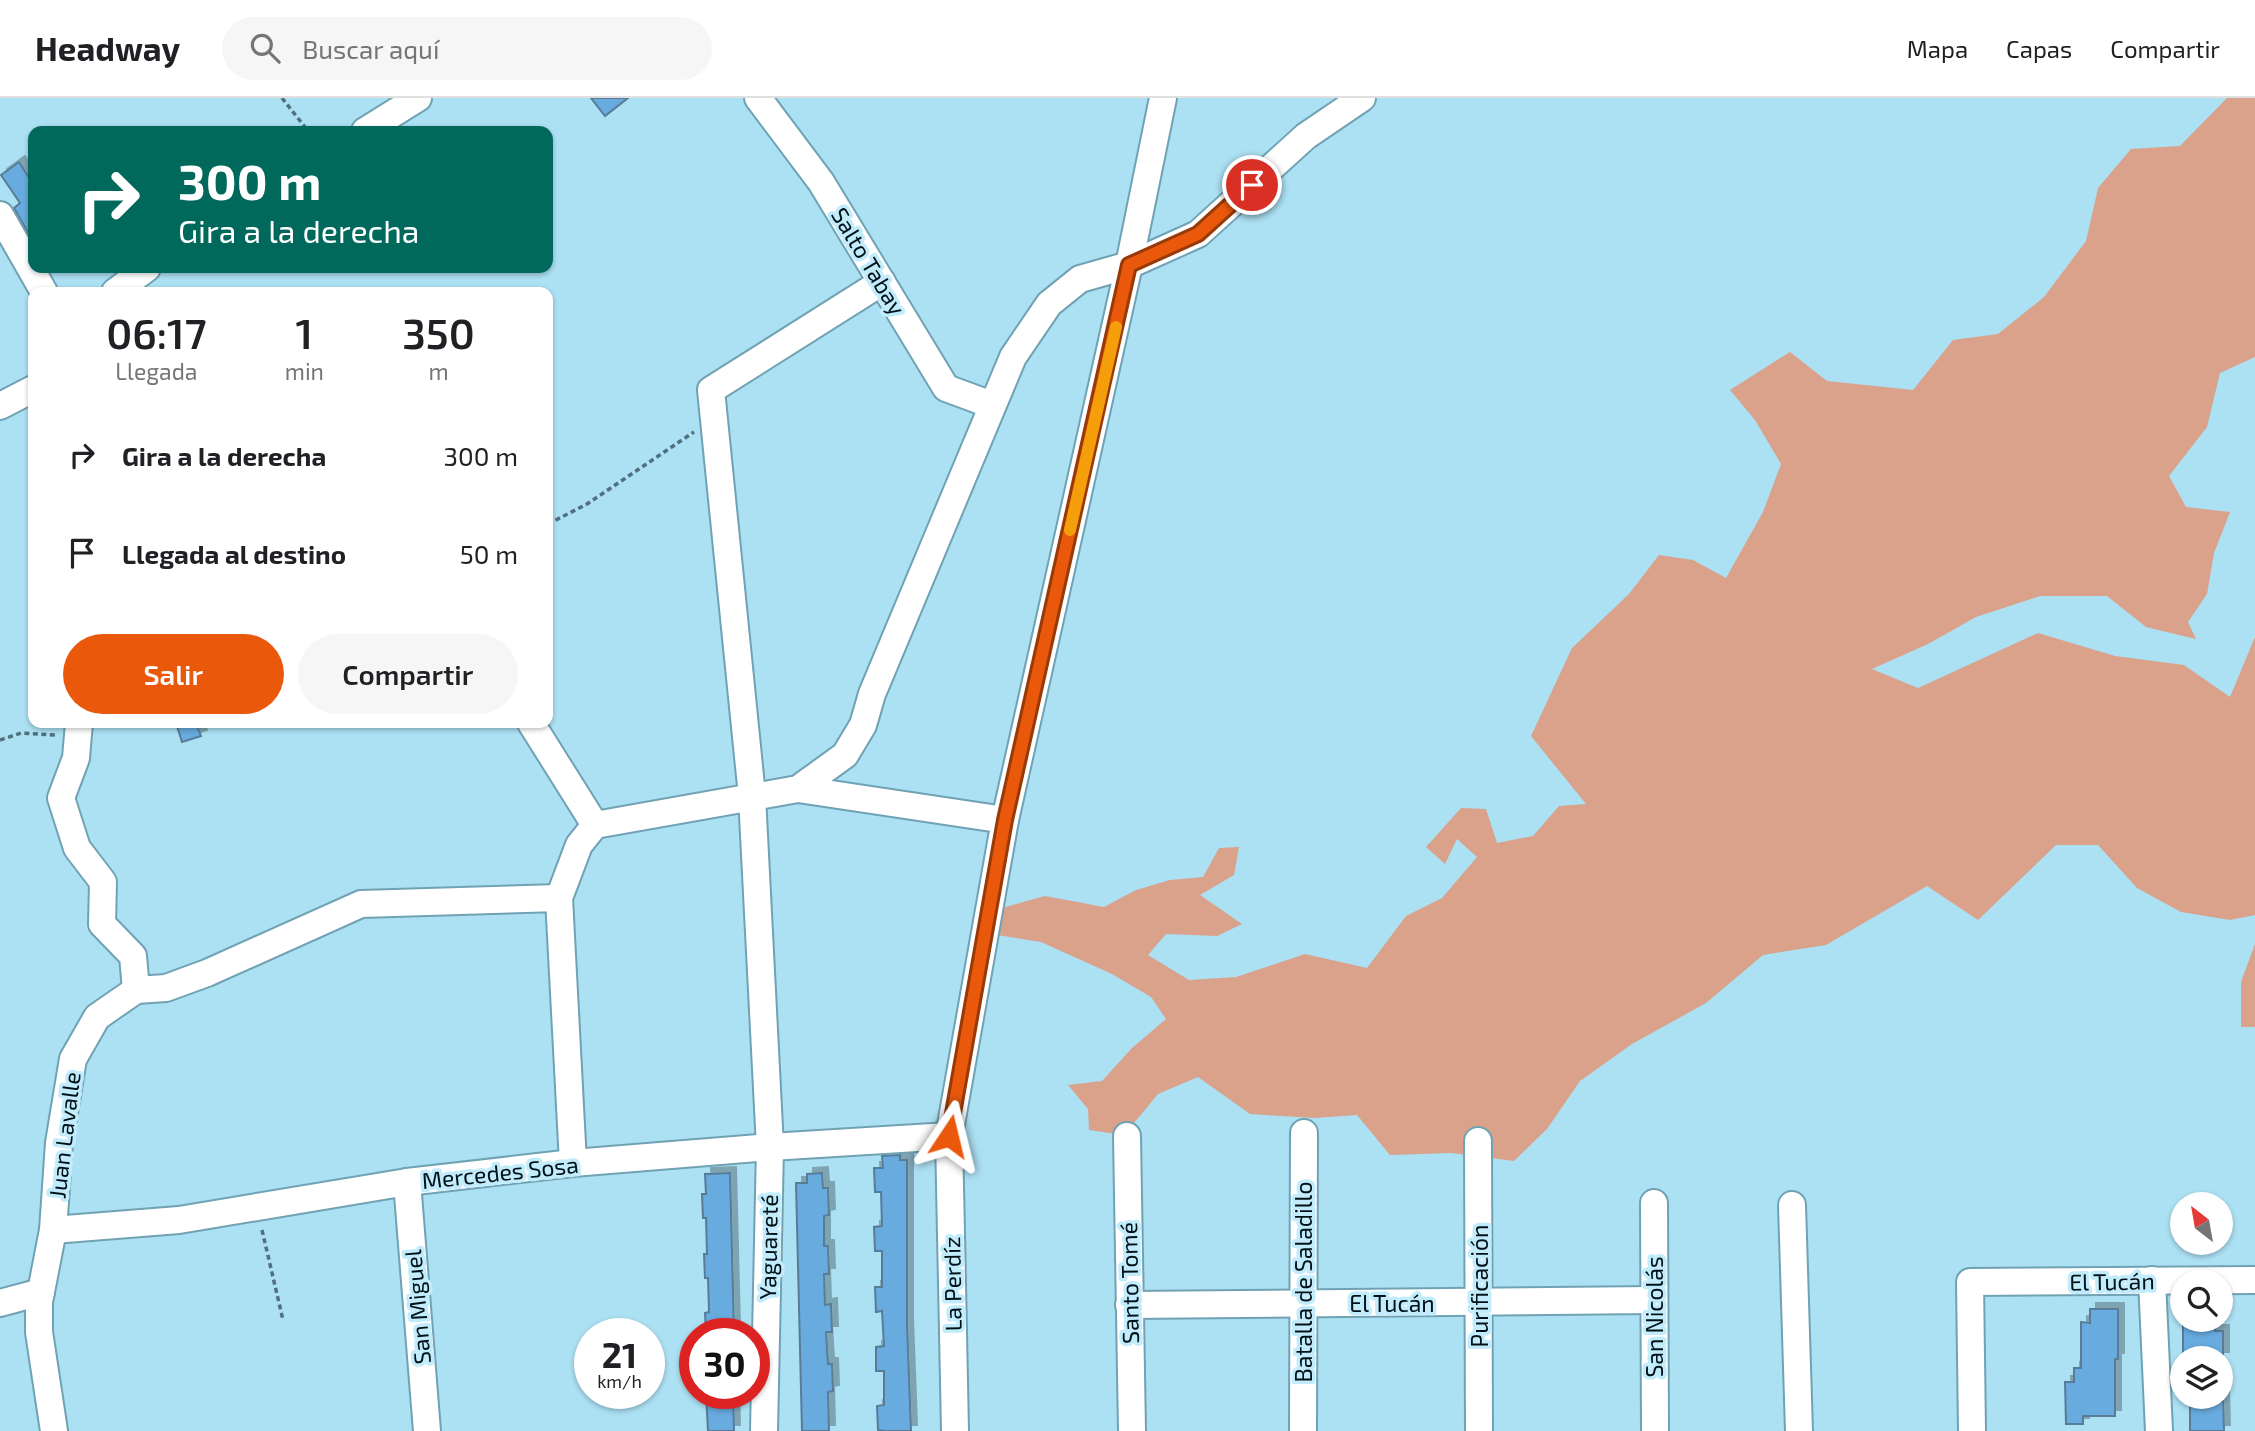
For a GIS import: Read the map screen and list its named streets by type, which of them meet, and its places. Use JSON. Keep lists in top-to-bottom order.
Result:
{
  "streets": {
    "street": [
      "Salto Tabay",
      "Juan Lavalle",
      "Mercedes Sosa",
      "Yaguareté",
      "El Tucán",
      "Batalla de Saladillo",
      "Santo Tomé",
      "La Perdíz",
      "Purificación",
      "San Miguel",
      "San Nicolás"
    ]
  },
  "crossings": [
    ["Salto Tabay", "Yaguareté"],
    ["Juan Lavalle", "Mercedes Sosa"],
    ["Mercedes Sosa", "Yaguareté"],
    ["Mercedes Sosa", "La Perdíz"],
    ["Mercedes Sosa", "San Miguel"],
    ["El Tucán", "Batalla de Saladillo"],
    ["El Tucán", "Santo Tomé"],
    ["El Tucán", "Purificación"],
    ["El Tucán", "San Nicolás"]
  ],
  "north": "top left",
  "page": {
    "header": "Headway",
    "search": "Buscar aquí",
    "nav": ["Mapa", "Capas", "Compartir"],
    "turn": ["300 m", "Gira a la derecha"],
    "eta": [
      "06:17",
      "Llegada",
      "1",
      "min",
      "350",
      "m"
    ],
    "list": [
      {
        "name": "Gira a la derecha",
        "value": "300 m"
      },
      {
        "name": "Llegada al destino",
        "value": "50 m"
      }
    ],
    "buttons": ["Salir", "Compartir"],
    "speed": "21 km/h",
    "limit": "30"
  }
}
